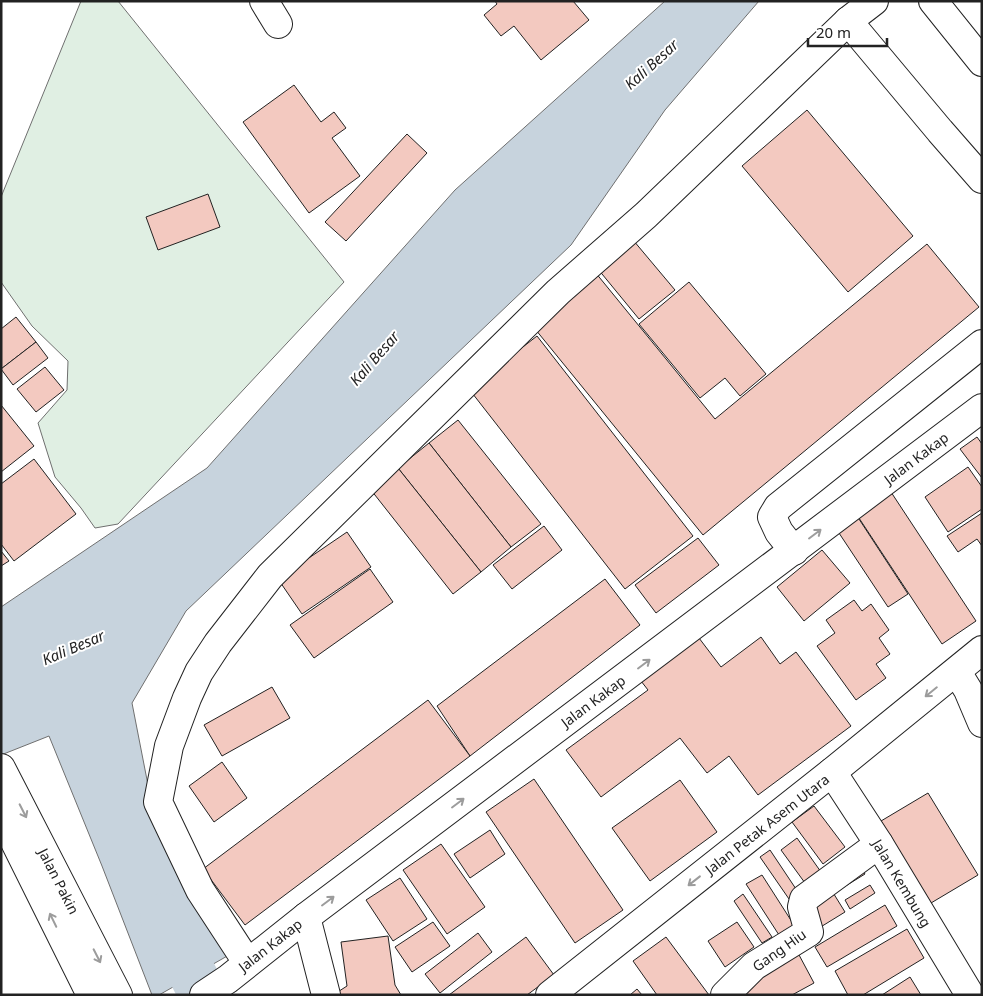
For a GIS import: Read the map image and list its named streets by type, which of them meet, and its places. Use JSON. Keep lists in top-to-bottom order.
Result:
{
  "streets": {
    "main road": [
      "Jalan Kakap",
      "Jalan Petak Asem Utara",
      "Jalan Pakin",
      "Jalan Kembung",
      "Gang Hiu"
    ]
  },
  "crossings": [
    ["Jalan Petak Asem Utara", "Jalan Kembung"],
    ["Jalan Kembung", "Gang Hiu"]
  ],
  "one_way": ["Jalan Kakap", "Jalan Petak Asem Utara"],
  "water": ["Kali Besar"],
  "scale_bar": "20 m"
}
